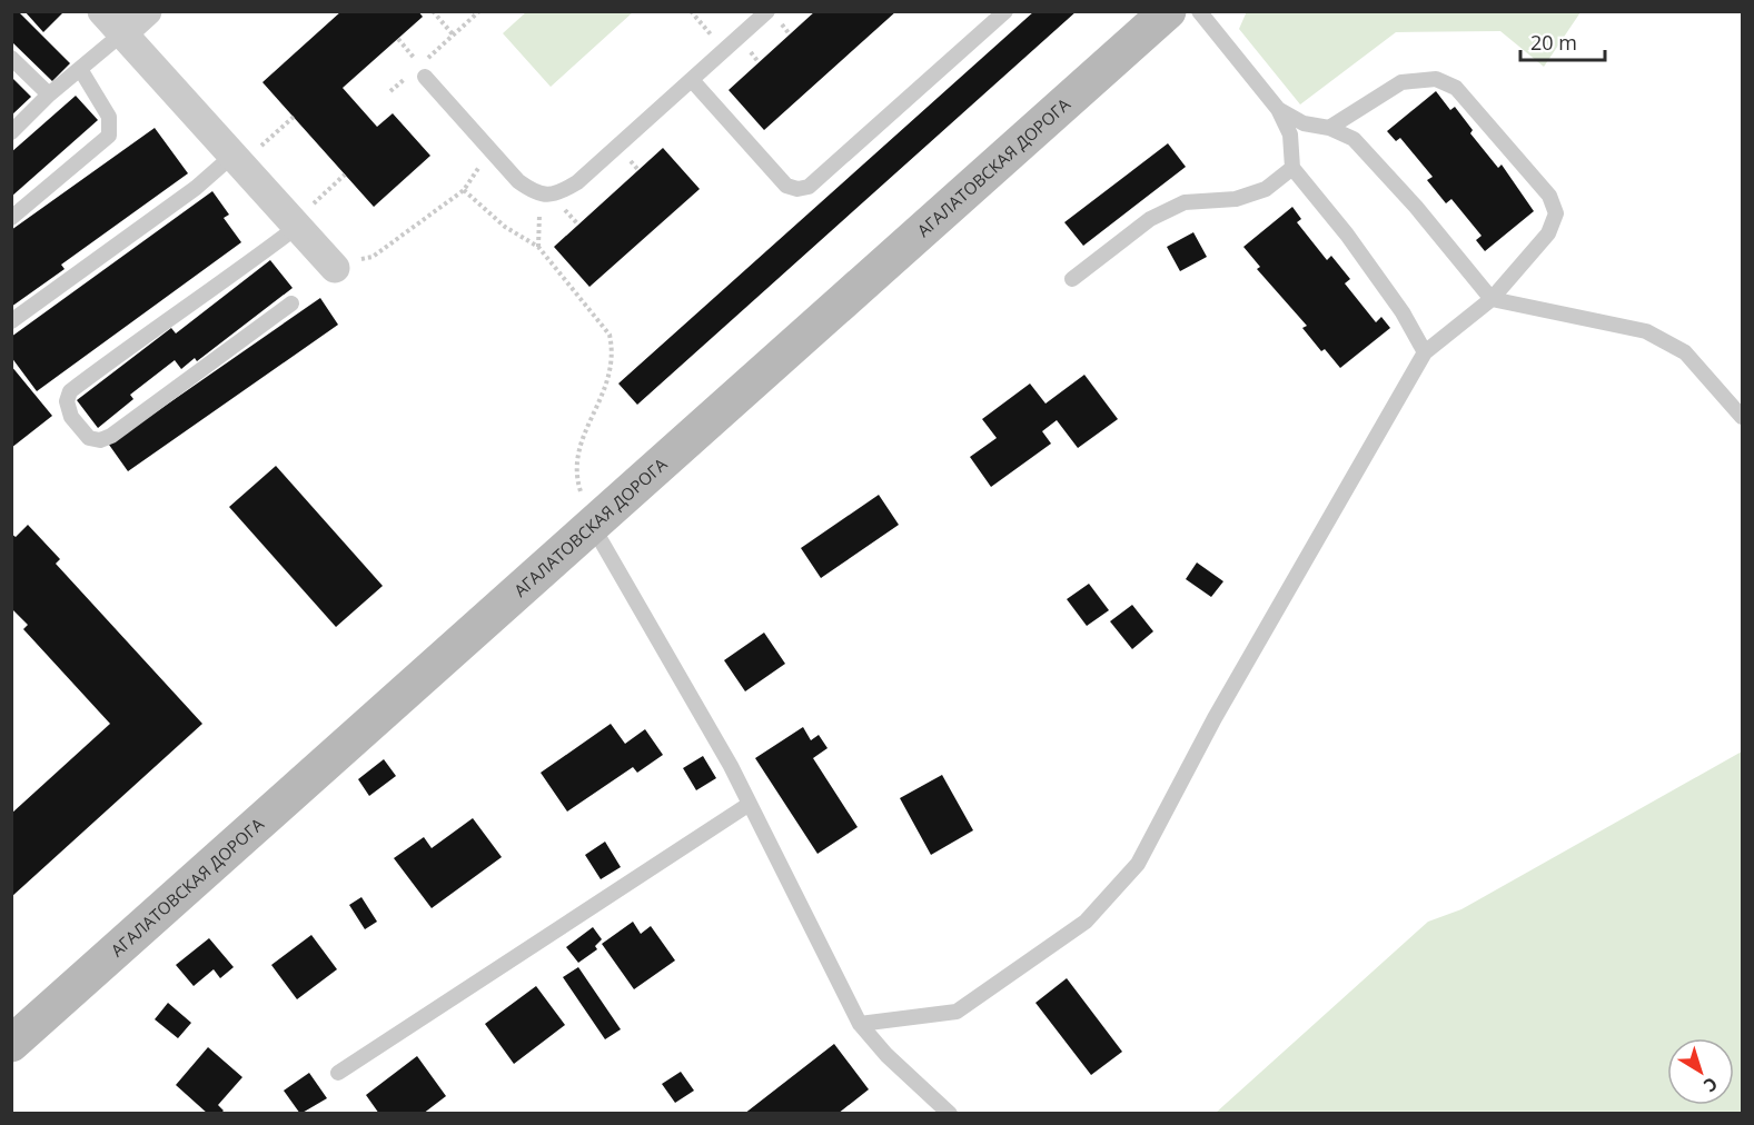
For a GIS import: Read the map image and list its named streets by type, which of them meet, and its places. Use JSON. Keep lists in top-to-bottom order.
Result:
{
  "streets": {
    "main road": ["АГАЛАТОВСКАЯ ДОРОГА"]
  },
  "scale_bar": "20 m",
  "north": "bottom right"
}
